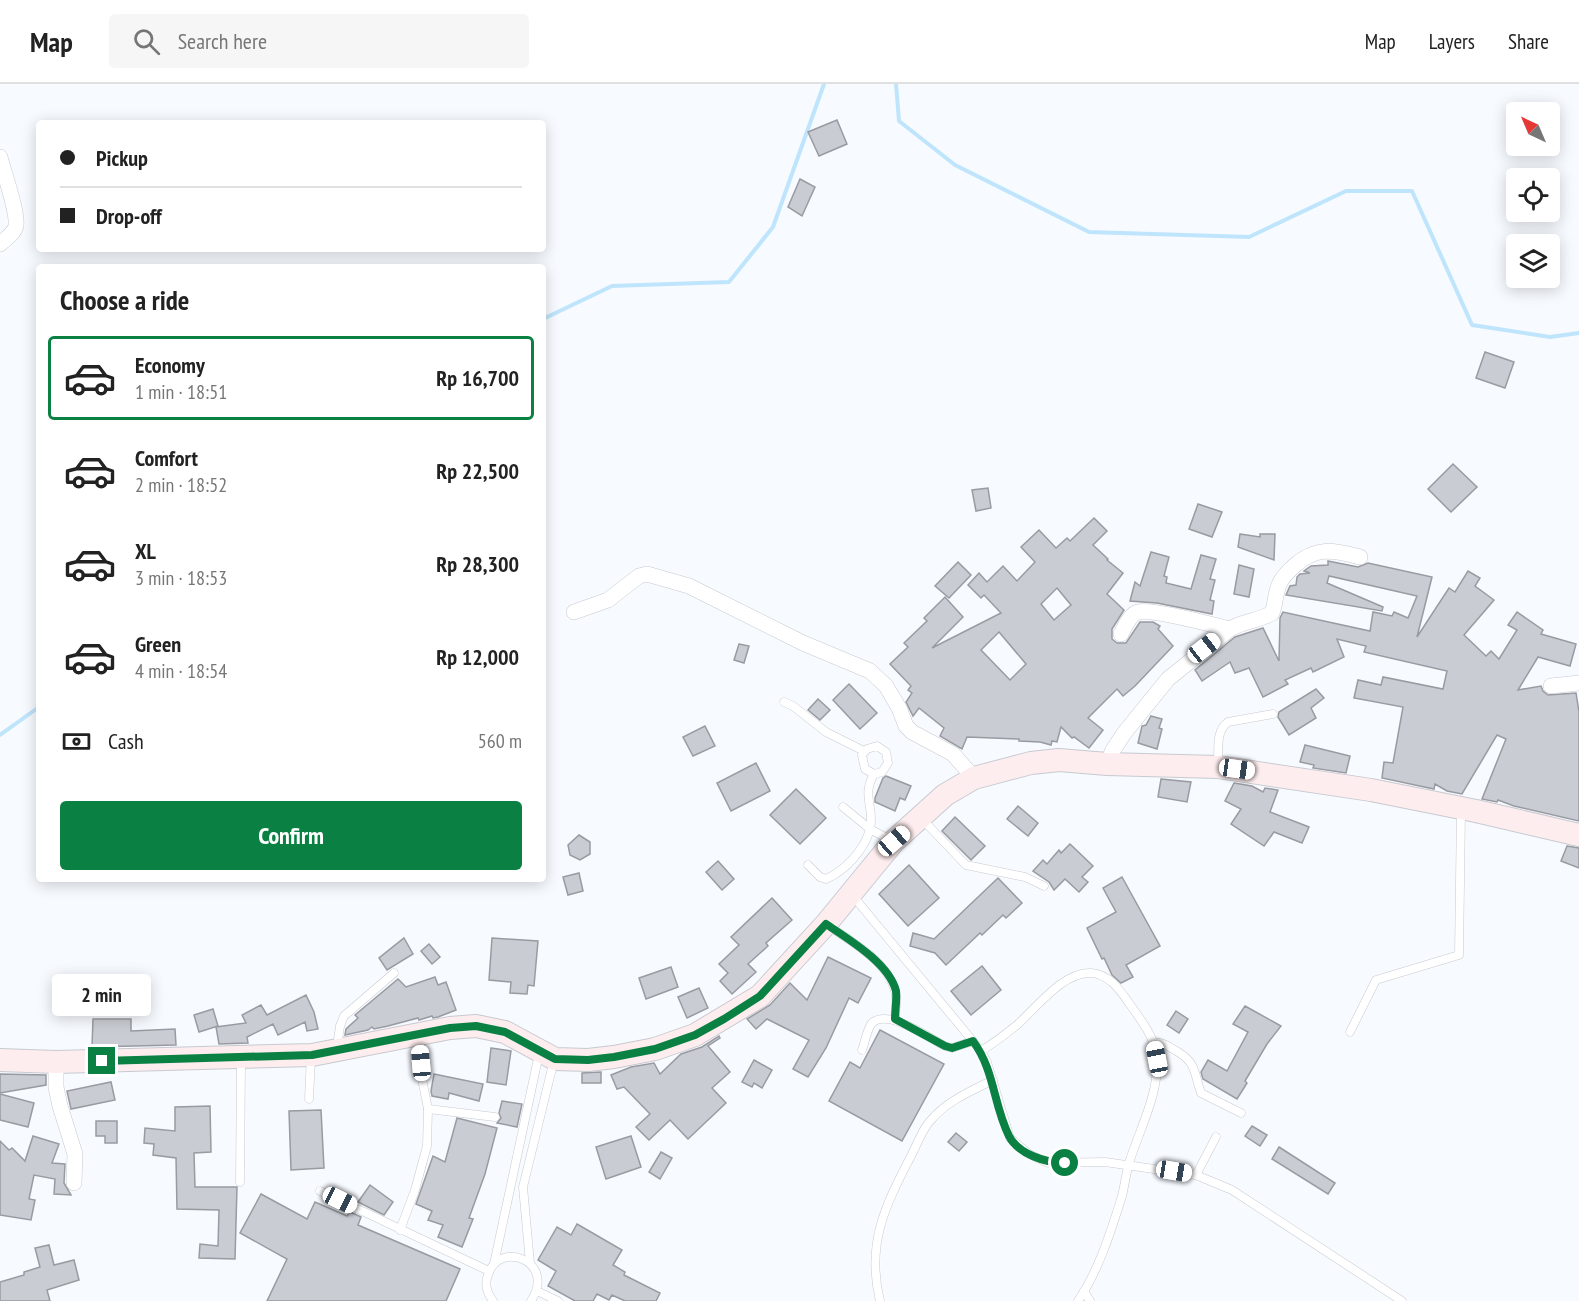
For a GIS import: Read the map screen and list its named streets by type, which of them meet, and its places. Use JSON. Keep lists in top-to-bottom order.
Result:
{
  "north": "top left",
  "page": {
    "header": "Map",
    "search": "Search here",
    "nav": ["Map", "Layers", "Share"],
    "banner": ["Pickup", "Drop-off"],
    "heading": "Choose a ride",
    "list": [
      {
        "name": "Economy",
        "note": "1 min · 18:51",
        "value": "Rp 16,700"
      },
      {
        "name": "Comfort",
        "note": "2 min · 18:52",
        "value": "Rp 22,500"
      },
      {
        "name": "XL",
        "note": "3 min · 18:53",
        "value": "Rp 28,300"
      },
      {
        "name": "Green",
        "note": "4 min · 18:54",
        "value": "Rp 12,000"
      }
    ],
    "pay": ["Cash", "560 m"],
    "buttons": "Confirm",
    "bubble": "2 min"
  }
}
